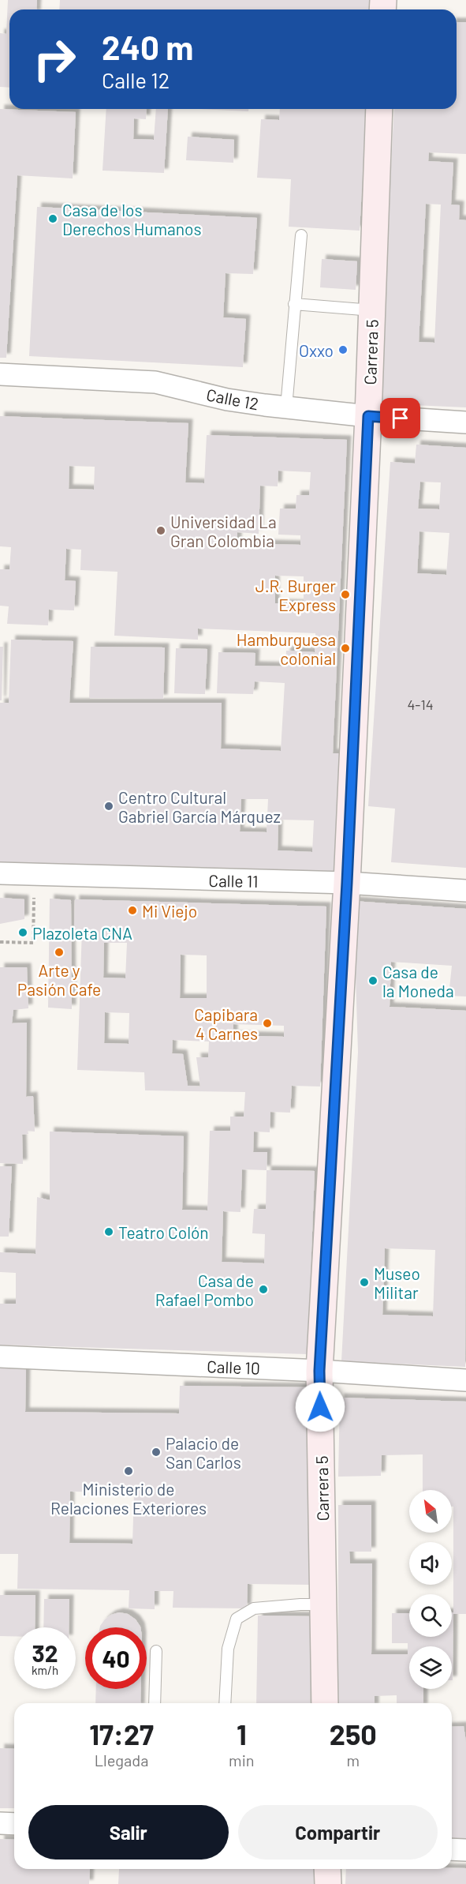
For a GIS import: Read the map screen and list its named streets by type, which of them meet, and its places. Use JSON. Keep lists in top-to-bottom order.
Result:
{
  "streets": {
    "street": [
      "Carrera 5",
      "Calle 12",
      "Calle 11",
      "Calle 10"
    ]
  },
  "crossings": [
    ["Carrera 5", "Calle 12"],
    ["Carrera 5", "Calle 11"],
    ["Carrera 5", "Calle 10"]
  ],
  "places": [
    "Casa de los Derechos Humanos",
    "Oxxo",
    "Universidad La Gran Colombia",
    "J.R. Burger Express",
    "Hamburguesa colonial",
    "Centro Cultural Gabriel García Márquez",
    "Mi Viejo",
    "Plazoleta CNA",
    "Arte y Pasión Cafe",
    "Casa de la Moneda",
    "Capibara 4 Carnes",
    "Teatro Colón",
    "Museo Militar",
    "Casa de Rafael Pombo",
    "Palacio de San Carlos",
    "Ministerio de Relaciones Exteriores"
  ],
  "house_numbers": ["4-14"],
  "north": "top left",
  "page": {
    "turn": ["240 m", "Calle 12"],
    "speed": "32 km/h",
    "limit": "40",
    "eta": [
      "17:27",
      "Llegada",
      "1",
      "min",
      "250",
      "m"
    ],
    "buttons": ["Salir", "Compartir"]
  }
}
